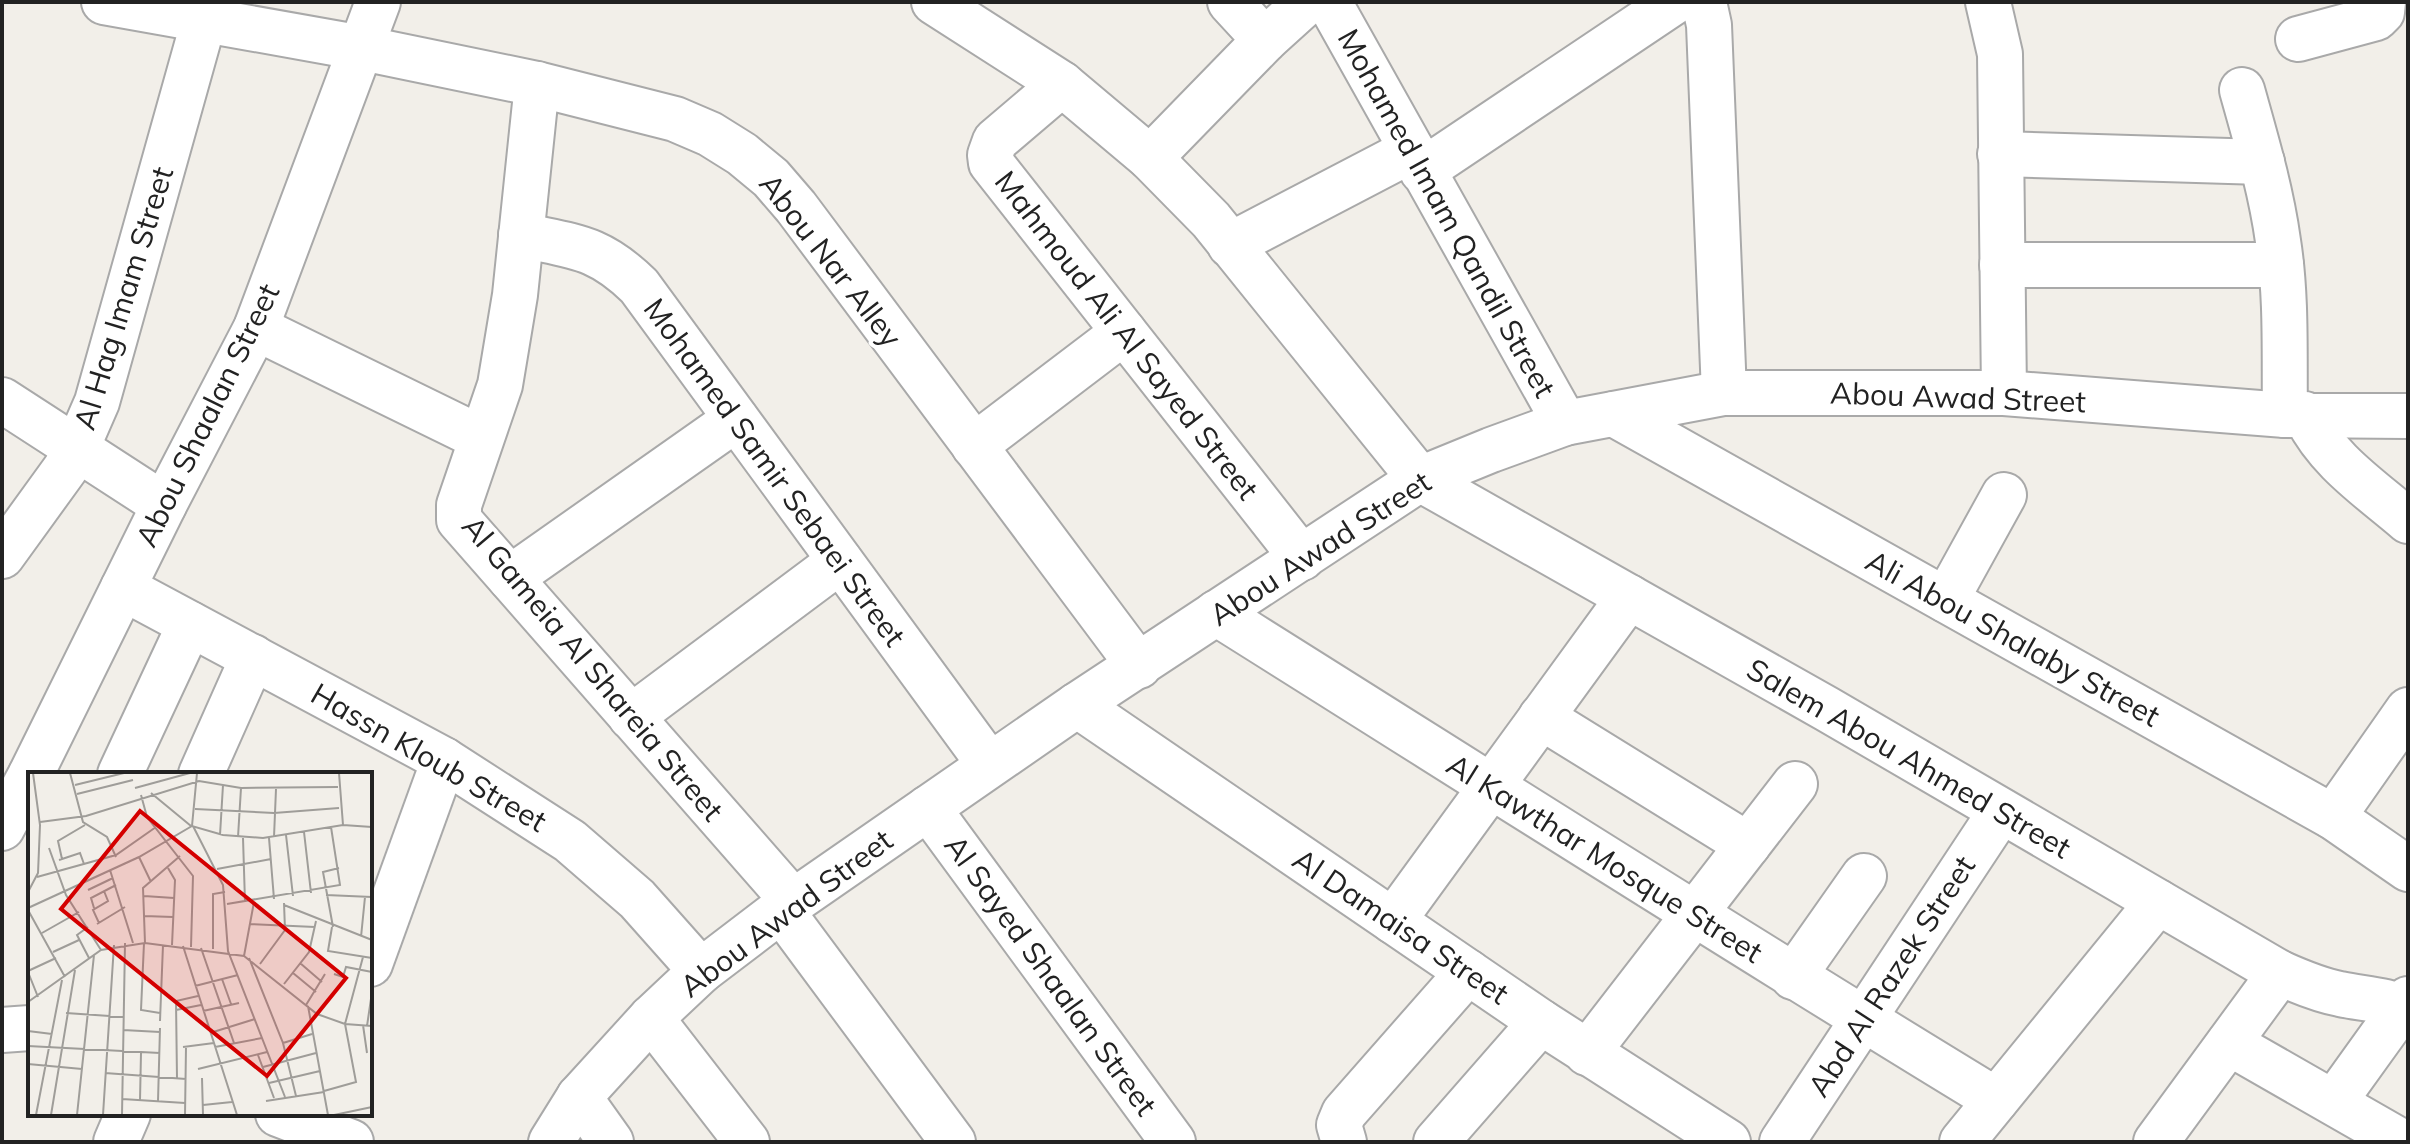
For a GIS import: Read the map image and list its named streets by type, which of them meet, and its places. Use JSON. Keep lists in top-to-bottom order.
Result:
{
  "streets": {
    "street": [
      "Mohamed Imam Qandil Street",
      "Abou Nar Alley",
      "Al Hag Imam Street",
      "Mahmoud Ali Al Sayed Street",
      "Abou Awad Street",
      "Abou Shaalan Street",
      "Mohamed Samir Sebaei Street",
      "Ali Abou Shalaby Street",
      "Al Gameia Al Shareia Street",
      "Hassn Kloub Street",
      "Salem Abou Ahmed Street",
      "Al Kawthar Mosque Street",
      "Al Damaisa Street",
      "Al Sayed Shaalan Street",
      "Abd Al Razek Street"
    ]
  },
  "crossings": [
    ["Mohamed Imam Qandil Street", "Abou Awad Street"],
    ["Abou Nar Alley", "Al Hag Imam Street"],
    ["Abou Nar Alley", "Abou Awad Street"],
    ["Abou Nar Alley", "Abou Shaalan Street"],
    ["Abou Nar Alley", "Al Gameia Al Shareia Street"],
    ["Mahmoud Ali Al Sayed Street", "Abou Awad Street"],
    ["Abou Awad Street", "Mohamed Samir Sebaei Street"],
    ["Abou Awad Street", "Ali Abou Shalaby Street"],
    ["Abou Awad Street", "Al Gameia Al Shareia Street"],
    ["Abou Awad Street", "Hassn Kloub Street"],
    ["Abou Awad Street", "Salem Abou Ahmed Street"],
    ["Abou Awad Street", "Al Kawthar Mosque Street"],
    ["Abou Awad Street", "Al Damaisa Street"],
    ["Abou Awad Street", "Al Sayed Shaalan Street"],
    ["Abou Shaalan Street", "Hassn Kloub Street"],
    ["Mohamed Samir Sebaei Street", "Al Gameia Al Shareia Street"],
    ["Salem Abou Ahmed Street", "Abd Al Razek Street"],
    ["Al Kawthar Mosque Street", "Abd Al Razek Street"]
  ]
}
